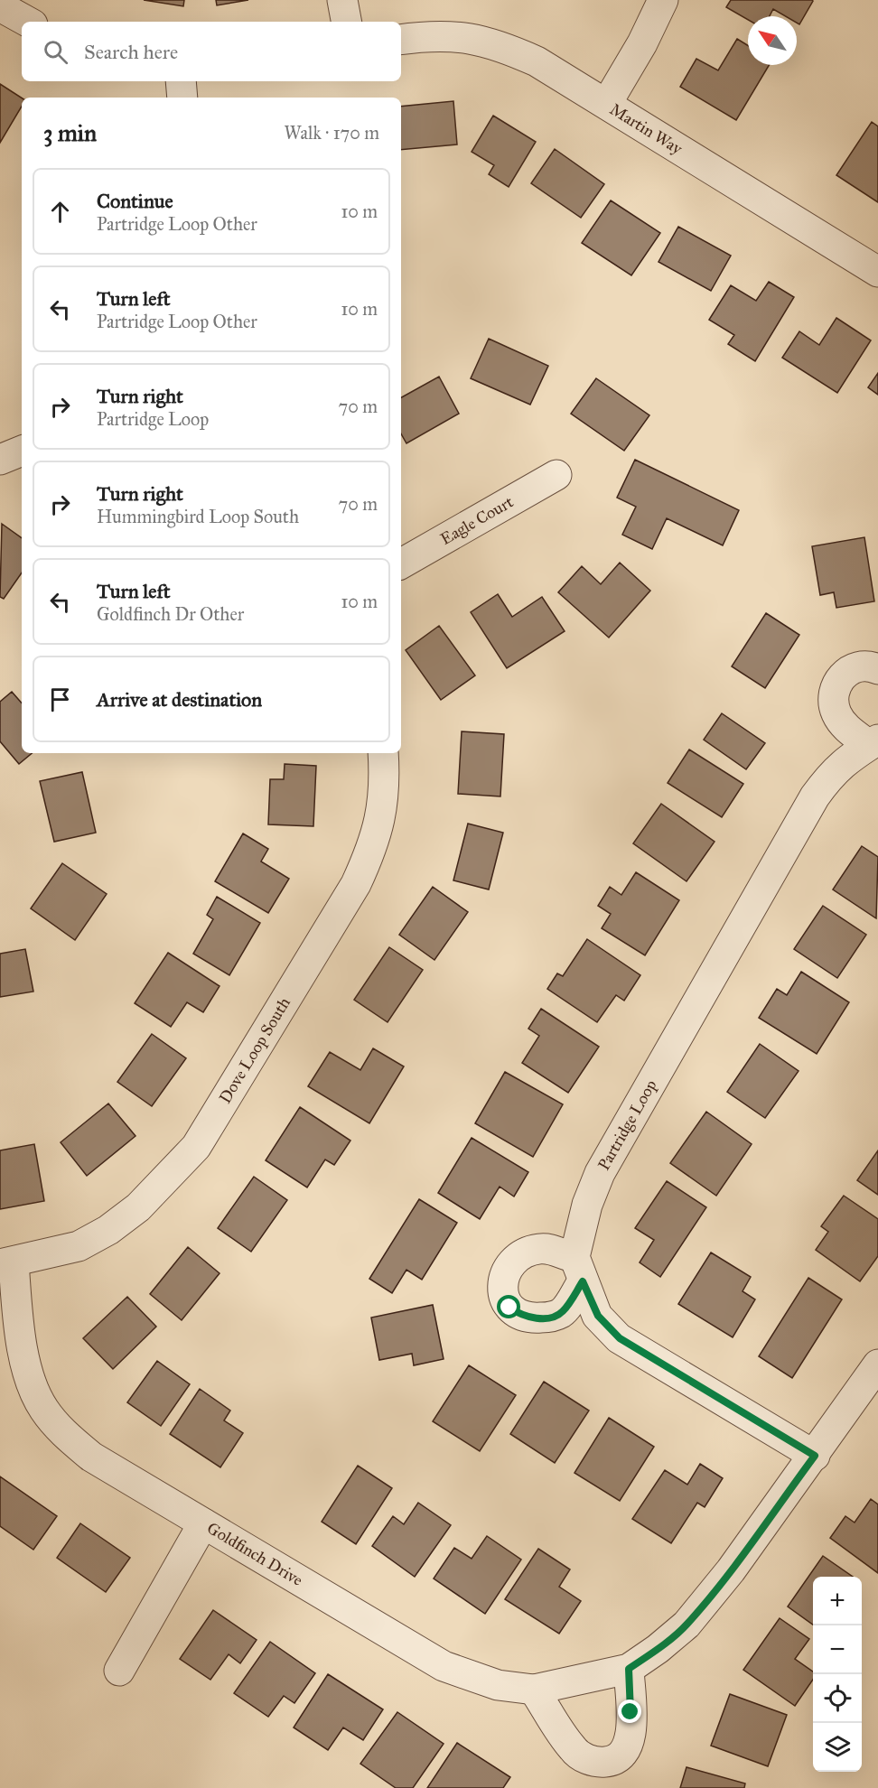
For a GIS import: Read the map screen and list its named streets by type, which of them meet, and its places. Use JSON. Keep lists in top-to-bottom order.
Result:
{
  "streets": {
    "street": [
      "Martin Way",
      "Eagle Court",
      "Dove Loop South",
      "Partridge Loop",
      "Goldfinch Drive"
    ]
  },
  "crossings": [
    ["Dove Loop South", "Goldfinch Drive"]
  ],
  "north": "top left",
  "page": {
    "search": "Search here",
    "heading": ["3 min", "Walk · 170 m"],
    "list": [
      ["Continue", "Partridge Loop Other", "10 m"],
      ["Turn left", "Partridge Loop Other", "10 m"],
      ["Turn right", "Partridge Loop", "70 m"],
      ["Turn right", "Hummingbird Loop South", "70 m"],
      ["Turn left", "Goldfinch Dr Other", "10 m"],
      "Arrive at destination"
    ],
    "map_buttons": ["+", "−"]
  }
}
